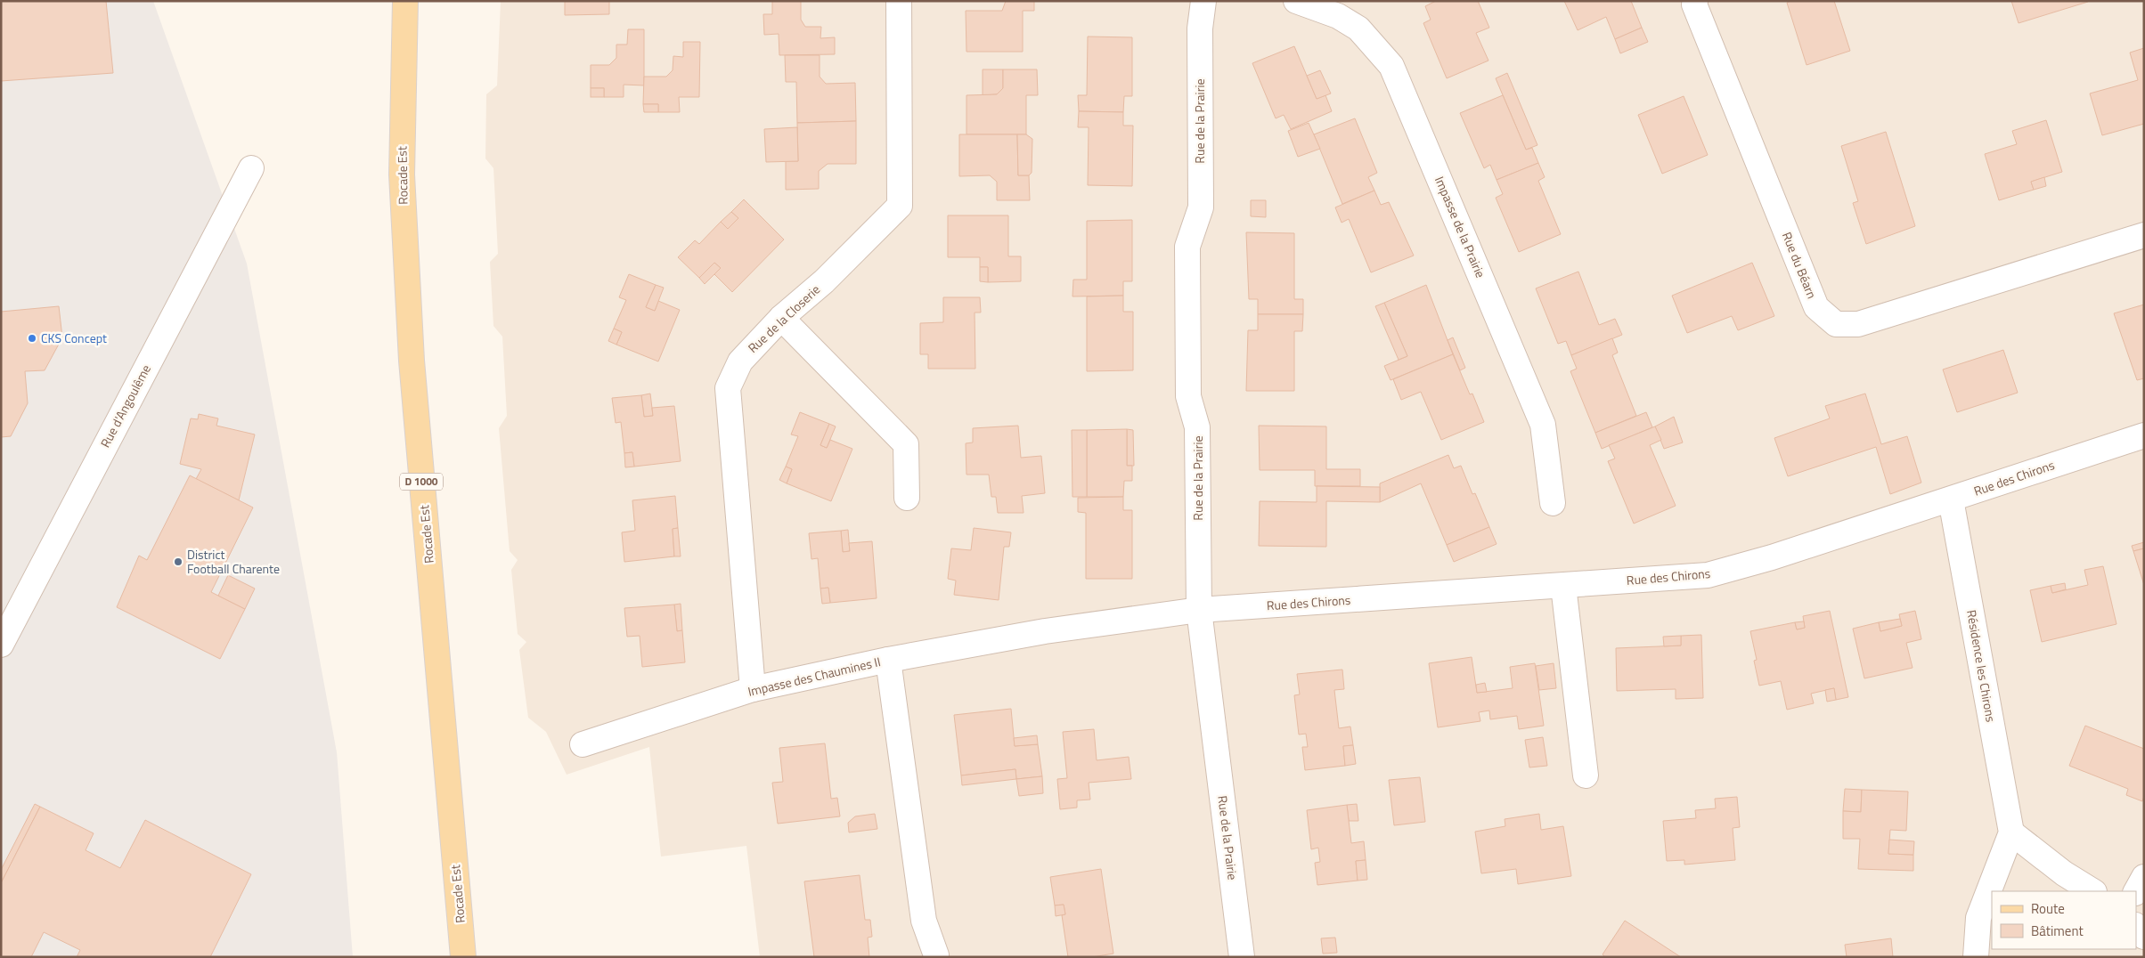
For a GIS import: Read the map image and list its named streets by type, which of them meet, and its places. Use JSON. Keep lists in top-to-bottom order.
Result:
{
  "streets": {
    "main road": ["Rocade Est", "D 1000"],
    "street": [
      "Rue de la Prairie",
      "Impasse de la Prairie",
      "Rue du Béarn",
      "Rue de la Closerie",
      "Rue d'Angoulême",
      "Rue des Chirons",
      "Résidence les Chirons",
      "Impasse des Chaumines II"
    ]
  },
  "crossings": [
    ["Rue de la Prairie", "Rue des Chirons"],
    ["Rue de la Closerie", "Impasse des Chaumines II"],
    ["Rue des Chirons", "Résidence les Chirons"],
    ["Rue des Chirons", "Impasse des Chaumines II"]
  ],
  "places": ["CKS Concept", "District Football Charente"],
  "legend": ["Route", "Bâtiment"]
}
